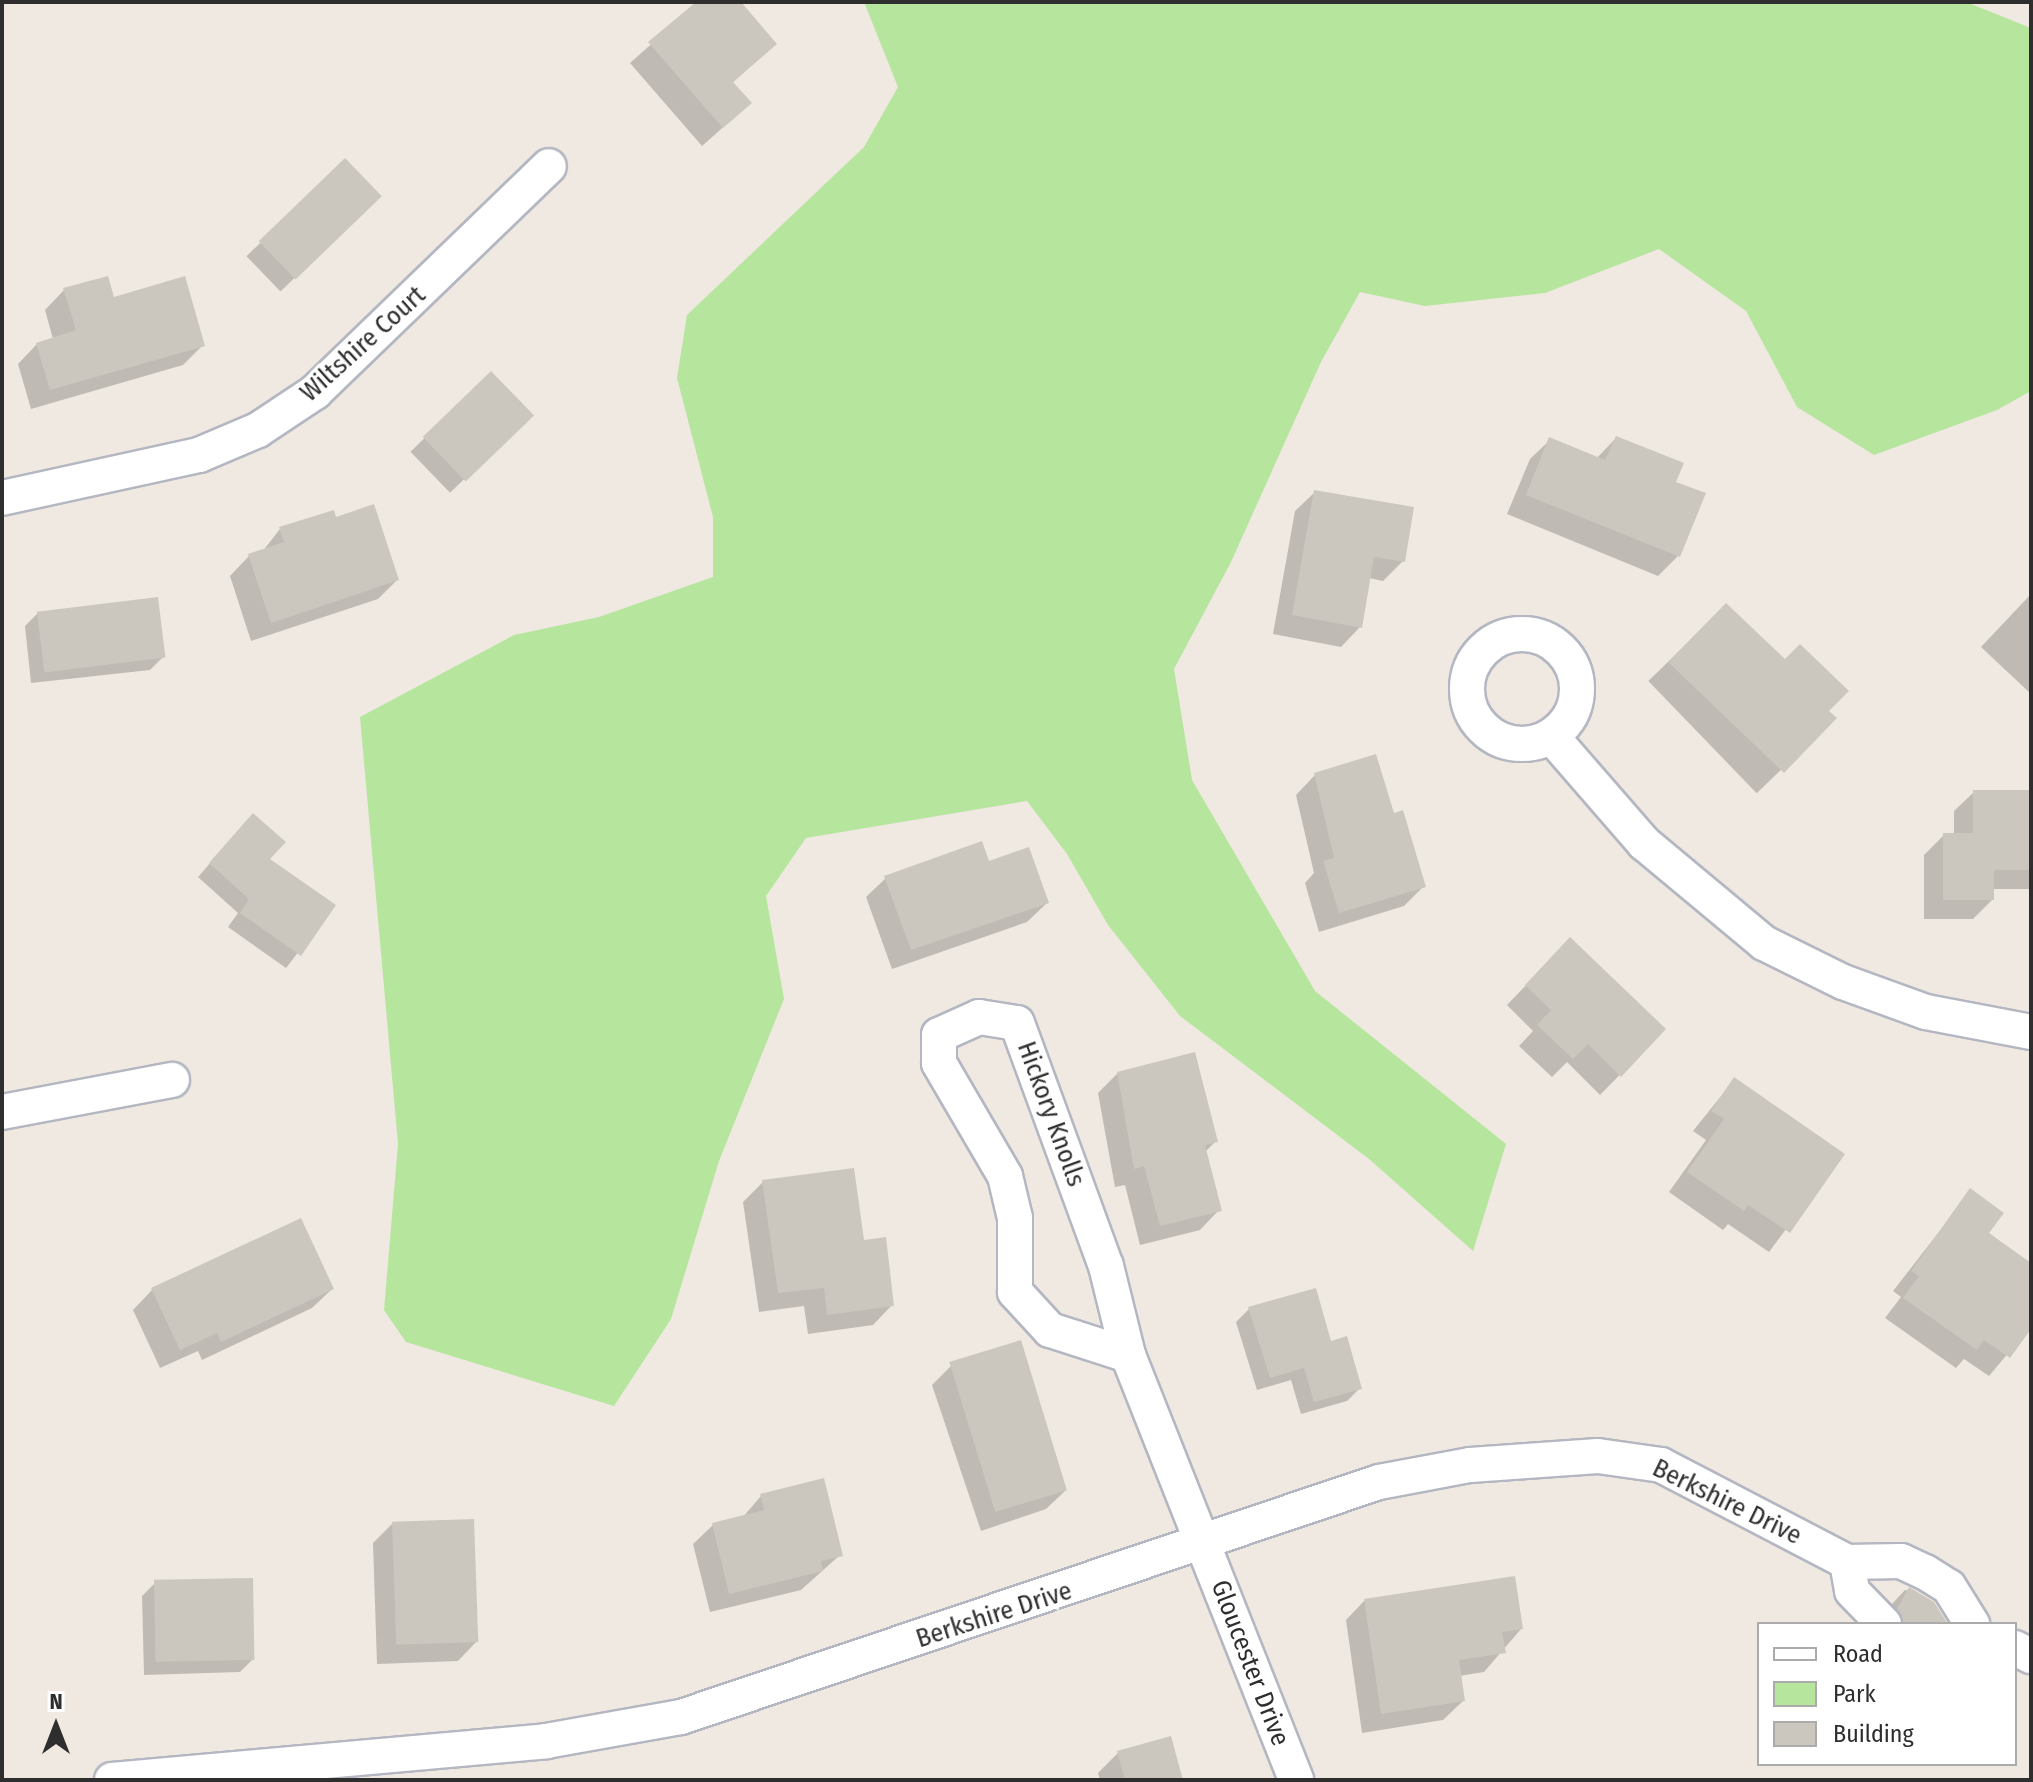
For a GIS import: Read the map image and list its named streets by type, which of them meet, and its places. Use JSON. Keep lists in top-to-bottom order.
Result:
{
  "streets": {
    "street": [
      "Wiltshire Court",
      "Hickory Knolls",
      "Berkshire Drive",
      "Gloucester Drive"
    ]
  },
  "crossings": [
    ["Hickory Knolls", "Berkshire Drive"],
    ["Hickory Knolls", "Gloucester Drive"],
    ["Berkshire Drive", "Gloucester Drive"]
  ],
  "legend": ["Road", "Park", "Building"],
  "north": "top"
}
